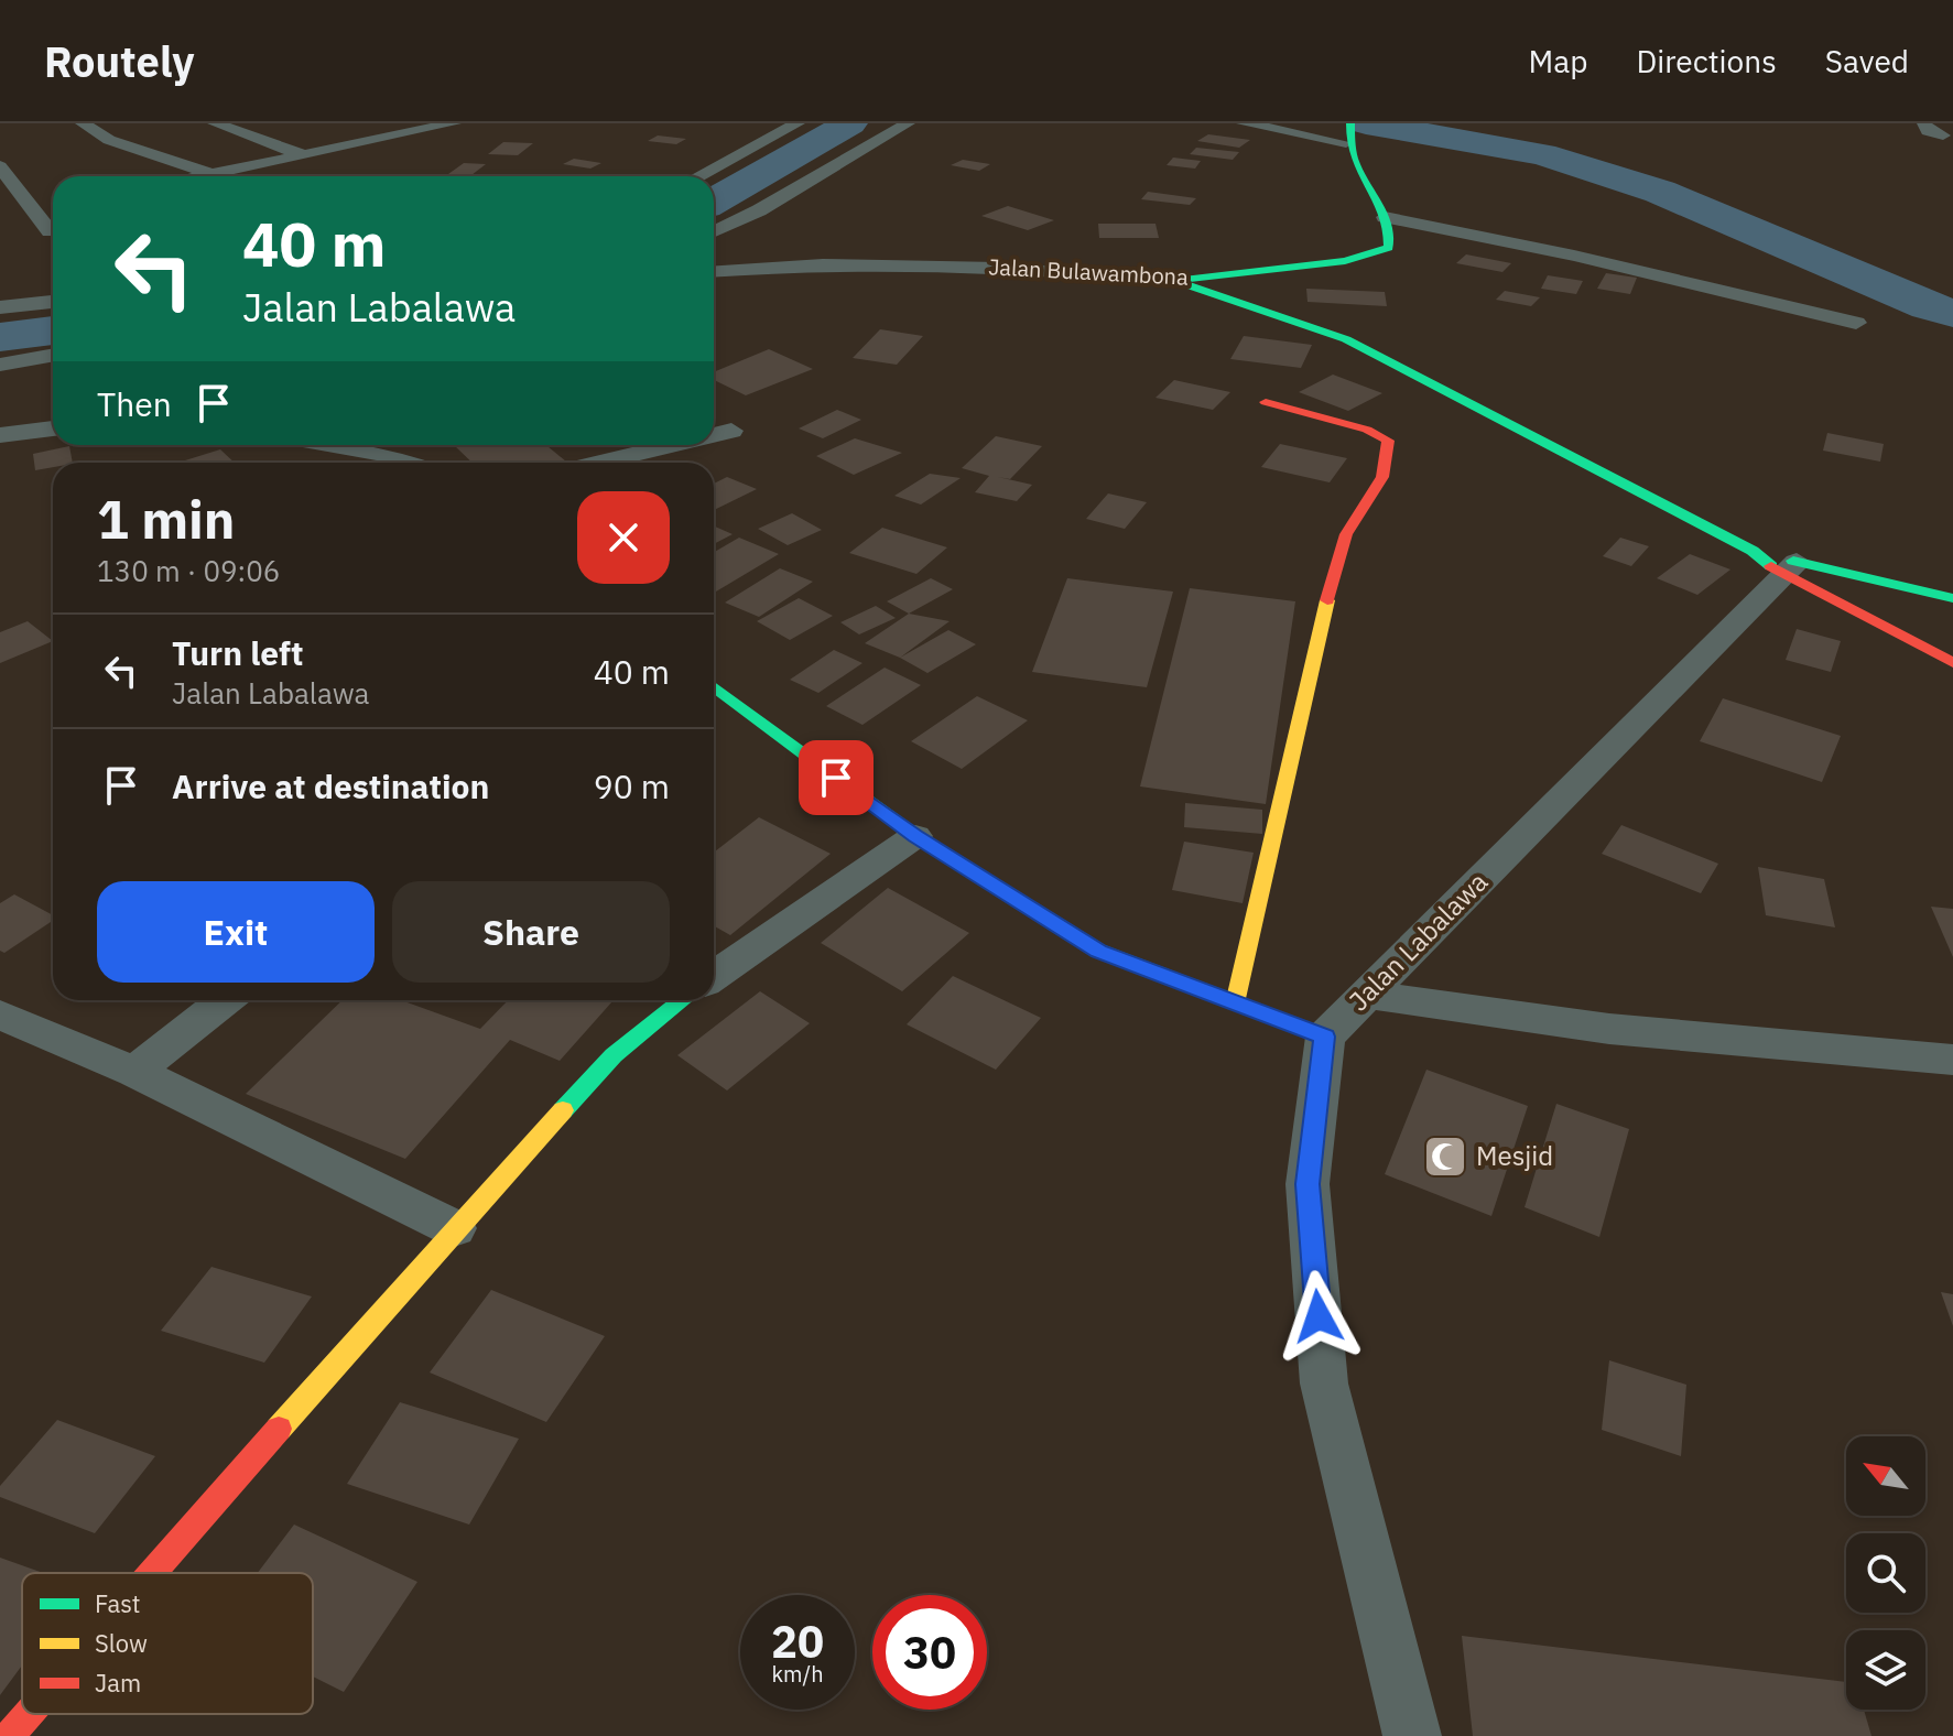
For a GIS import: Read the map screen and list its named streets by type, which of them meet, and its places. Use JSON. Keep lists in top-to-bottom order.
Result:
{
  "streets": {
    "street": ["Jalan Bulawambona", "Jalan Labalawa"]
  },
  "places": {
    "mosque": ["Mesjid"]
  },
  "legend": ["Fast", "Slow", "Jam"],
  "north": "top left",
  "page": {
    "header": "Routely",
    "nav": ["Map", "Directions", "Saved"],
    "turn": ["40 m", "Jalan Labalawa"],
    "then": "Then",
    "heading": ["1 min", "130 m · 09:06"],
    "list": [
      {
        "name": "Turn left",
        "note": "Jalan Labalawa",
        "value": "40 m"
      },
      {
        "name": "Arrive at destination",
        "value": "90 m"
      }
    ],
    "buttons": ["Exit", "Share"],
    "speed": "20 km/h",
    "limit": "30"
  }
}
